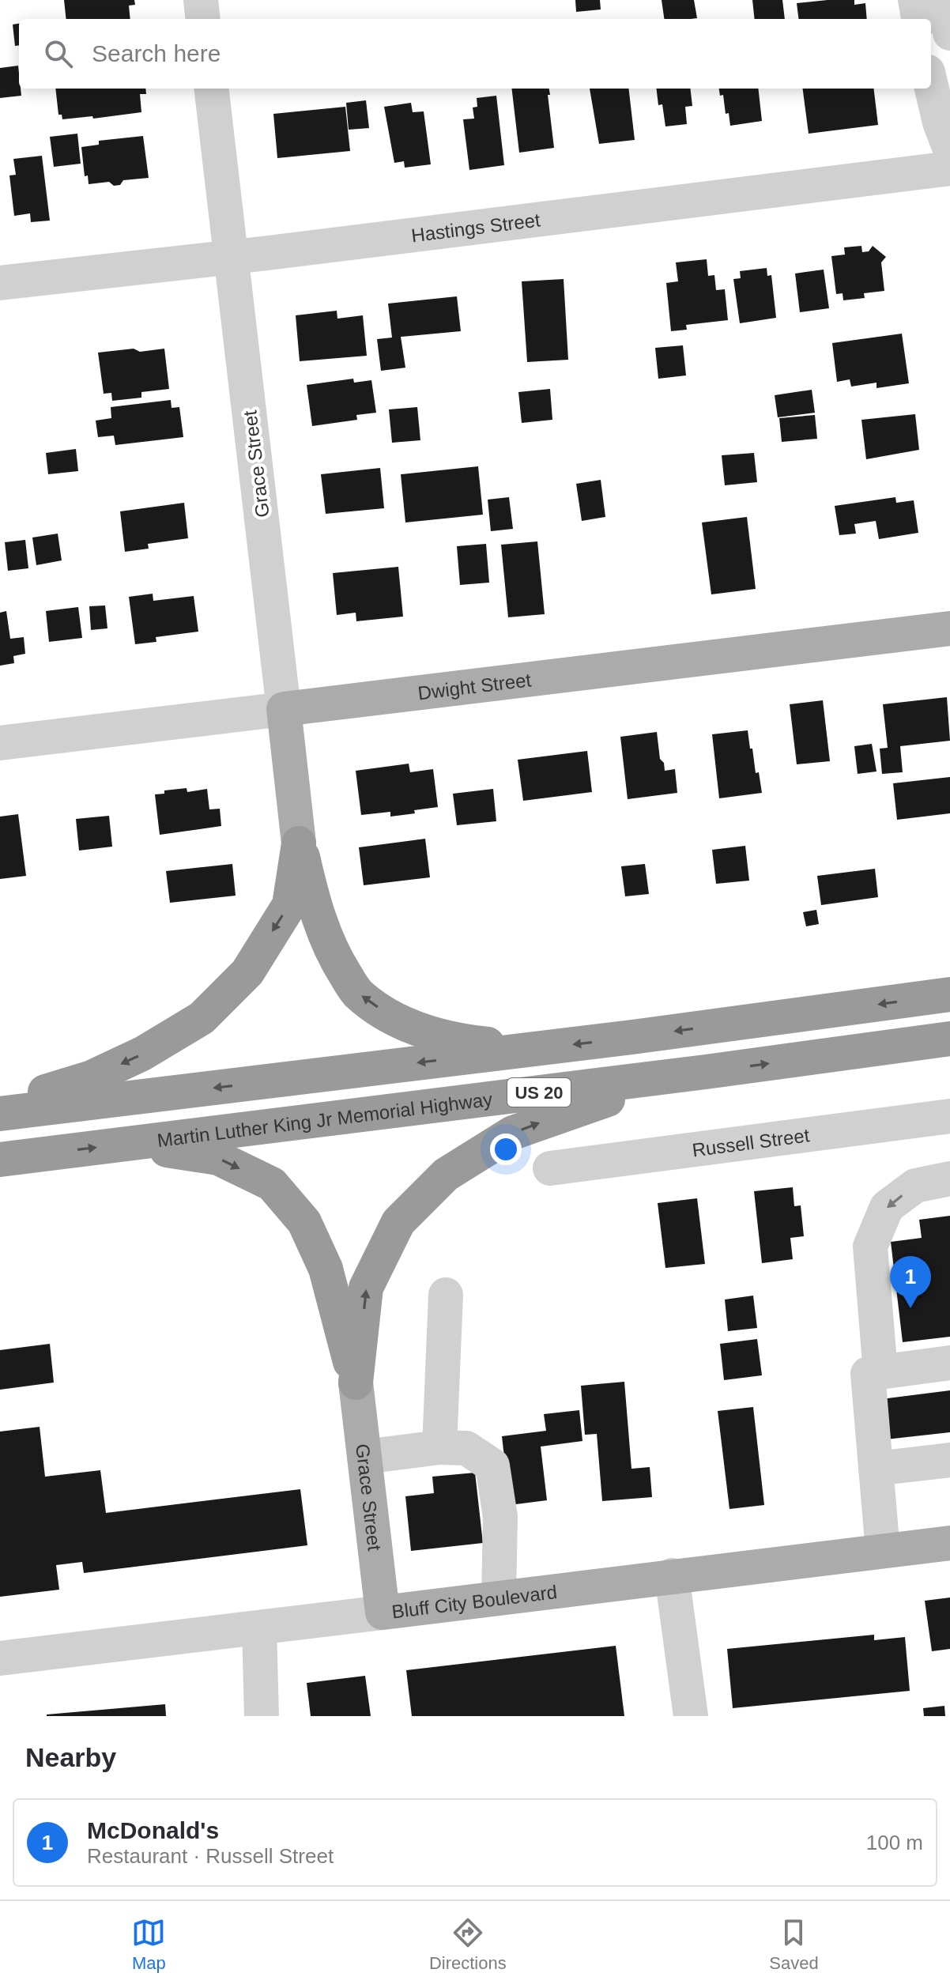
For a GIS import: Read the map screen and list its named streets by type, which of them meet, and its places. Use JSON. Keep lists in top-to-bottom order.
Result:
{
  "streets": {
    "highway": ["US 20", "Martin Luther King Jr Memorial Highway"],
    "main road": ["Grace Street", "Dwight Street", "Bluff City Boulevard"],
    "street": ["Hastings Street", "Russell Street"]
  },
  "crossings": [
    ["Hastings Street", "Grace Street"],
    ["Grace Street", "Dwight Street"],
    ["Grace Street", "Bluff City Boulevard"]
  ],
  "page": {
    "search": "Search here",
    "pins": "1",
    "heading": "Nearby",
    "list": [
      {
        "mark": "1",
        "name": "McDonald's",
        "note": "Restaurant · Russell Street",
        "value": "100 m"
      }
    ],
    "nav": ["Map", "Directions", "Saved"]
  }
}
